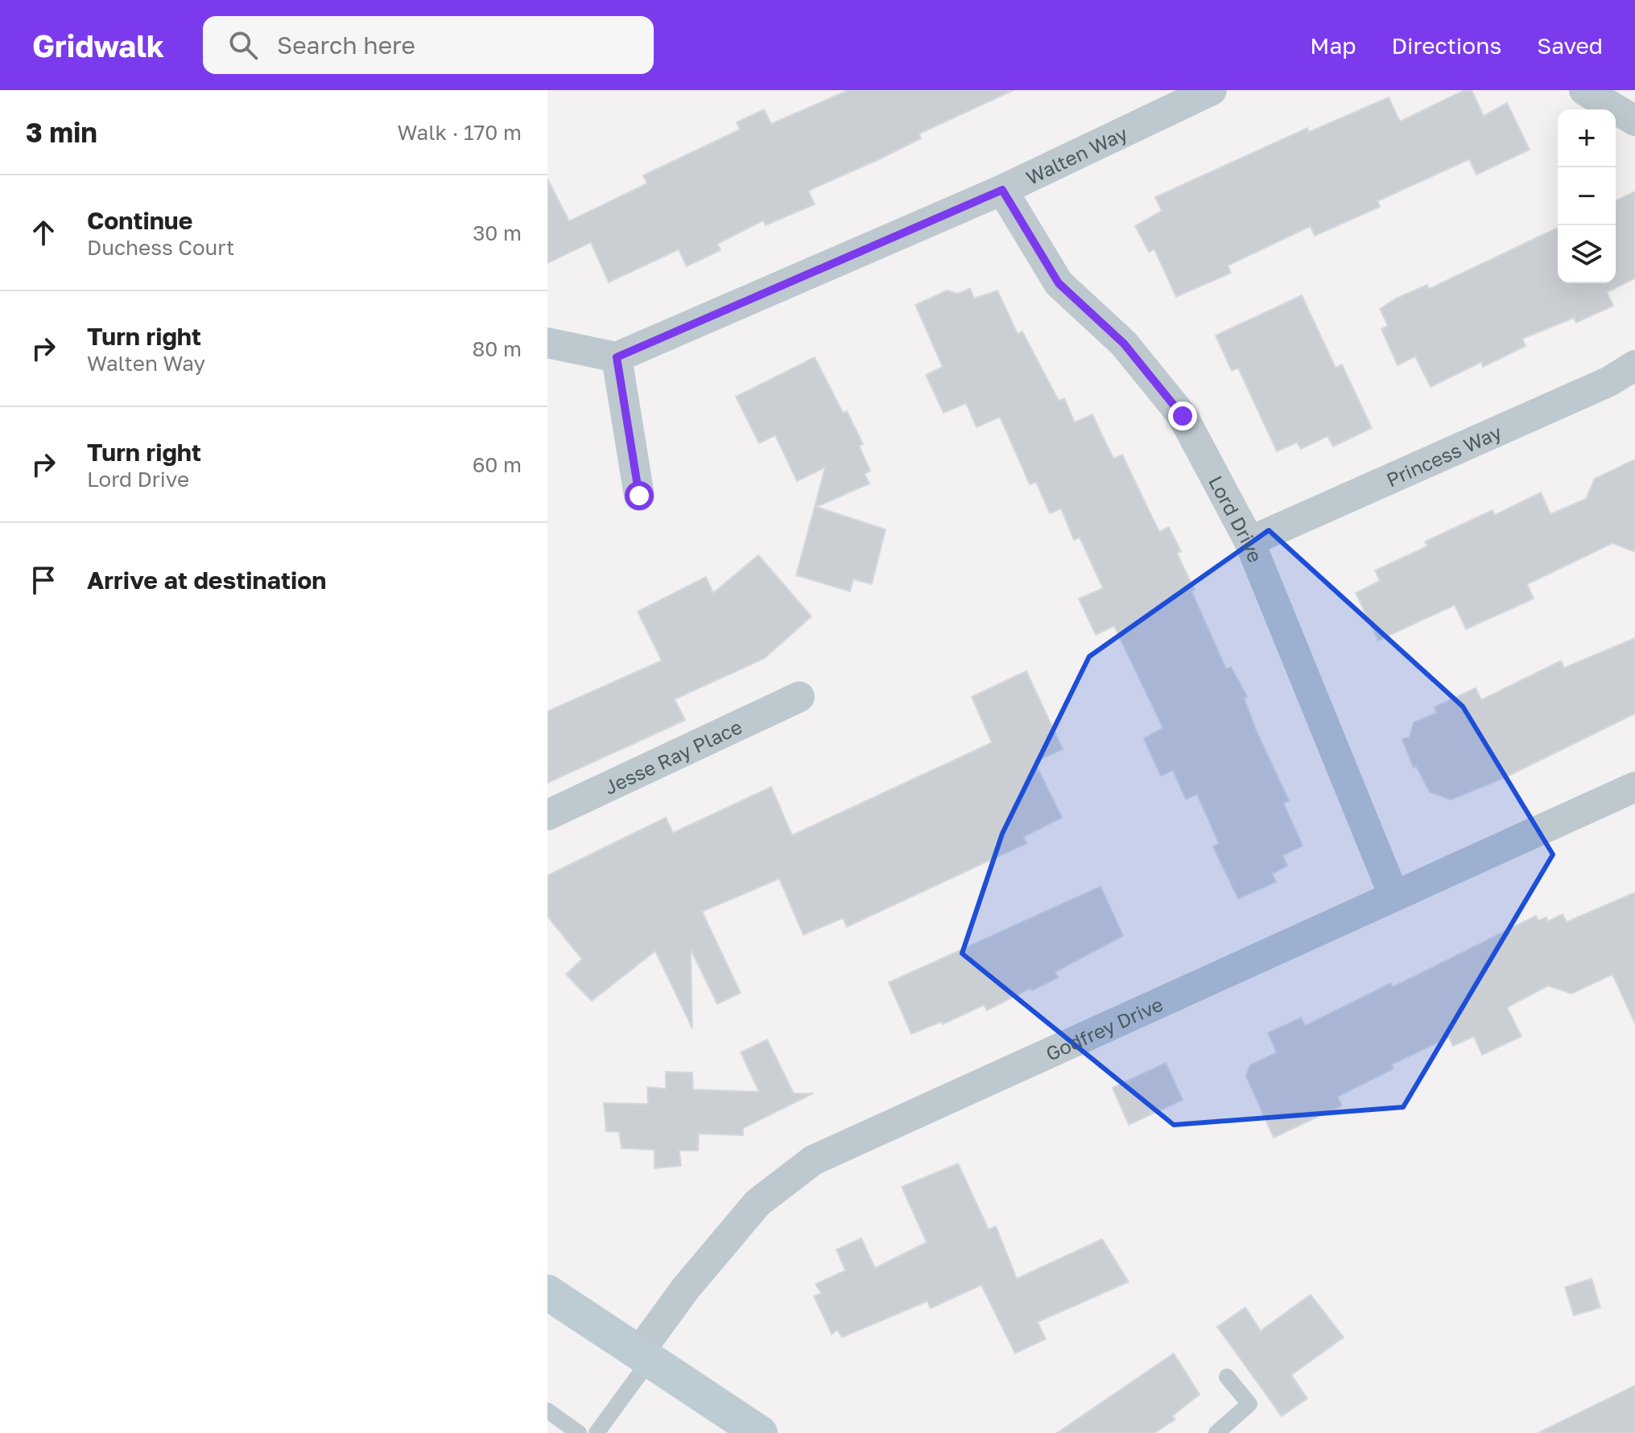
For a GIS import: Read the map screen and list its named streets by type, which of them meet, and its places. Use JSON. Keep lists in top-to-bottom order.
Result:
{
  "streets": {
    "street": [
      "Walten Way",
      "Princess Way",
      "Lord Drive",
      "Jesse Ray Place",
      "Godfrey Drive"
    ]
  },
  "crossings": [
    ["Walten Way", "Lord Drive"],
    ["Princess Way", "Lord Drive"],
    ["Lord Drive", "Godfrey Drive"]
  ],
  "page": {
    "header": "Gridwalk",
    "search": "Search here",
    "nav": ["Map", "Directions", "Saved"],
    "heading": ["3 min", "Walk · 170 m"],
    "map_buttons": ["+", "−"],
    "list": [
      ["Continue", "Duchess Court", "30 m"],
      ["Turn right", "Walten Way", "80 m"],
      ["Turn right", "Lord Drive", "60 m"],
      "Arrive at destination"
    ]
  }
}
